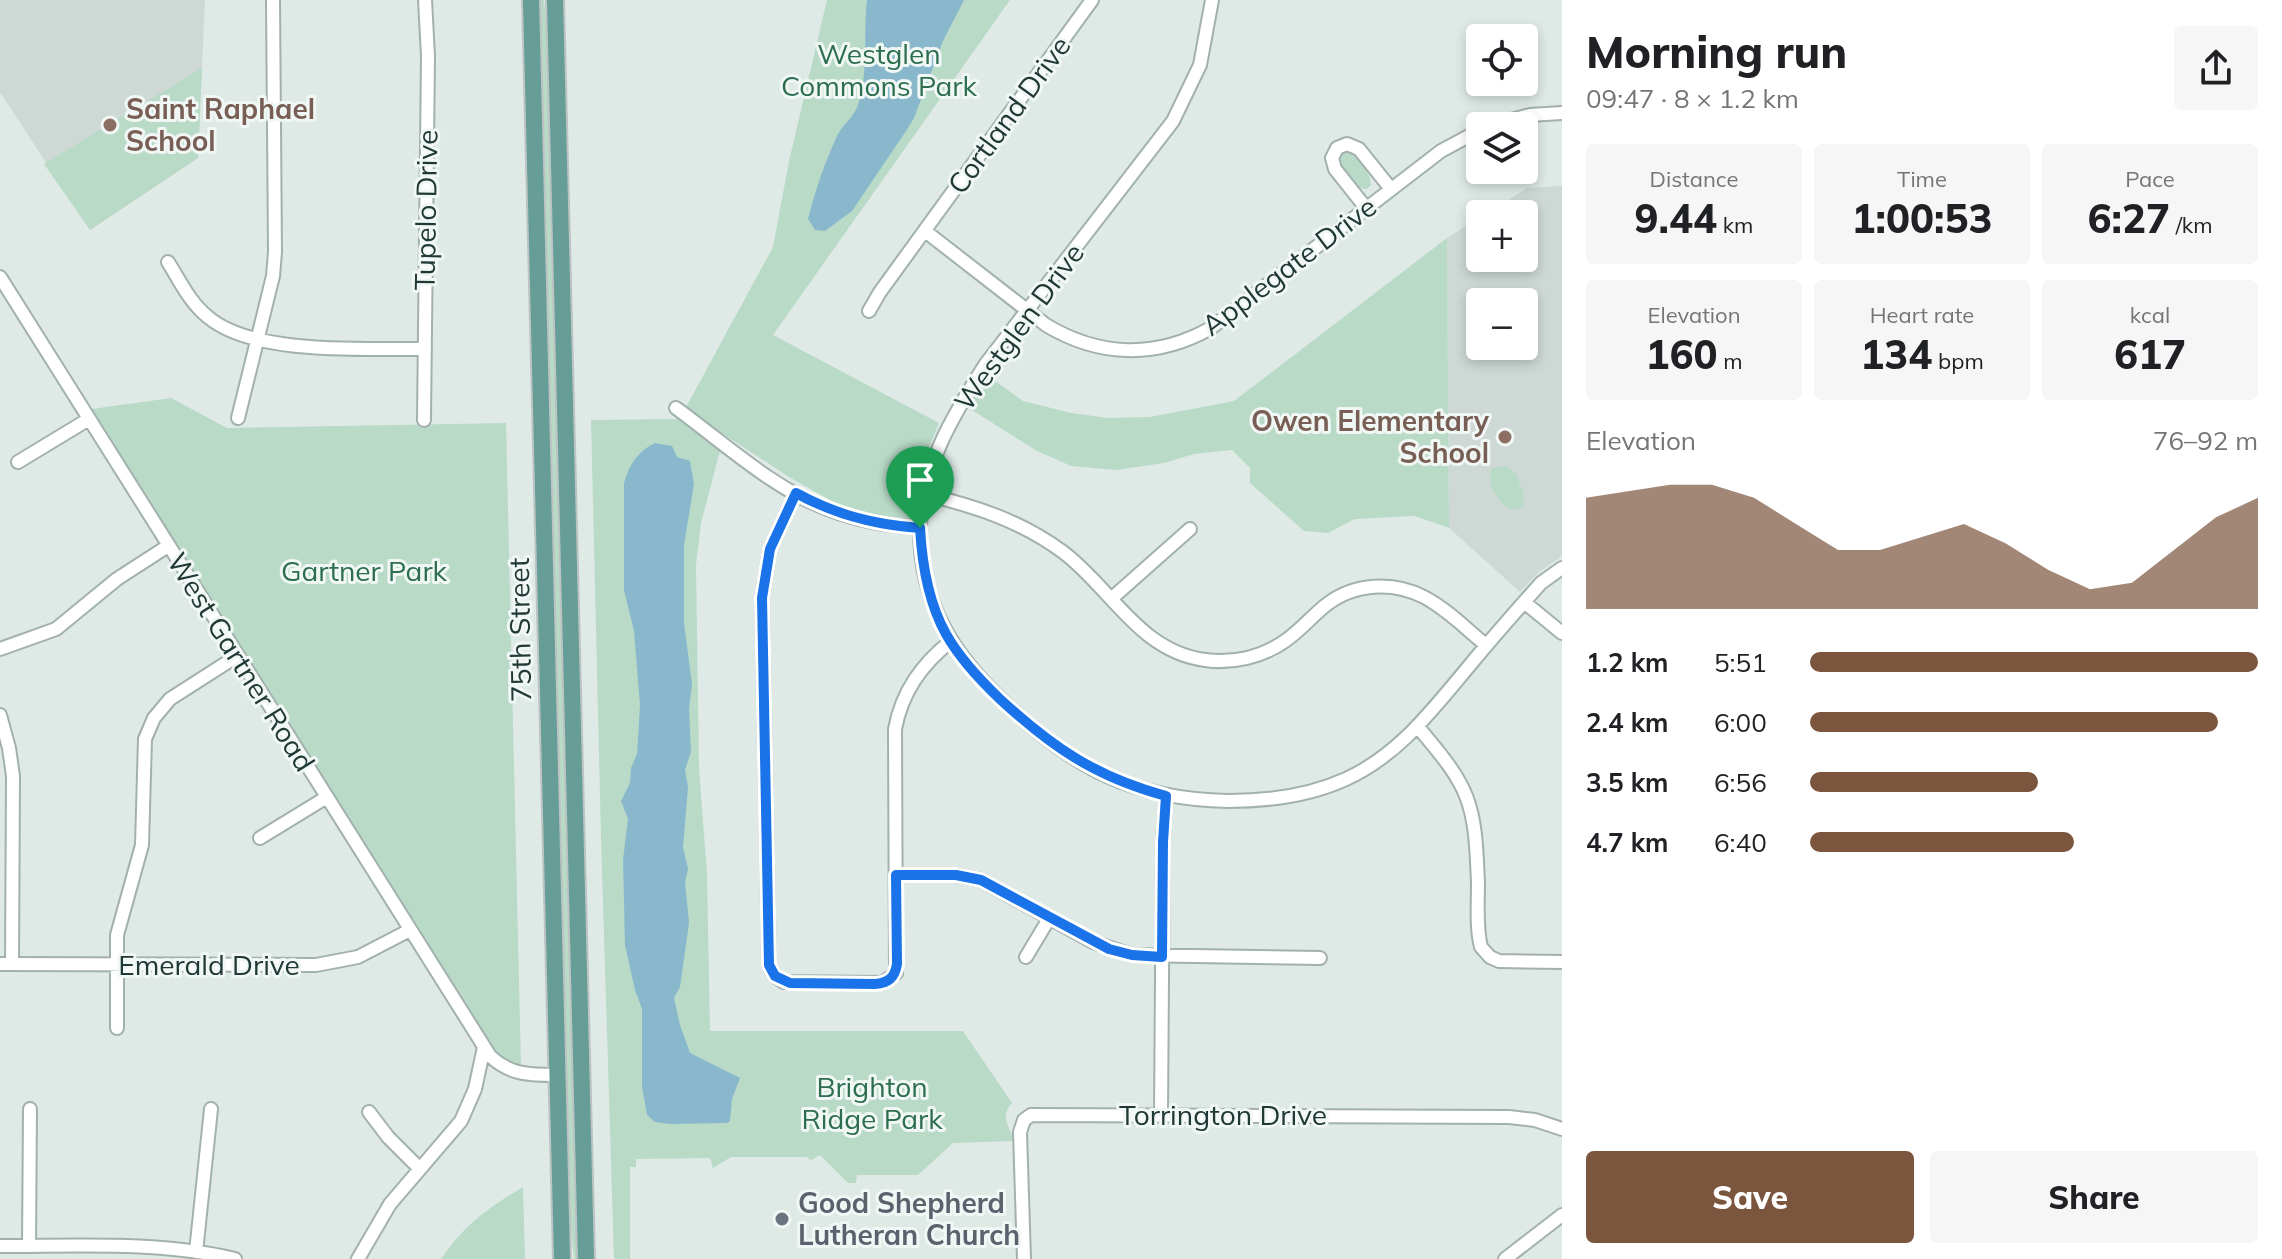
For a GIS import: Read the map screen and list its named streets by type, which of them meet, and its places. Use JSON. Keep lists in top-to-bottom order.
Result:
{
  "streets": {
    "main road": ["75th Street"],
    "street": [
      "Cortland Drive",
      "Tupelo Drive",
      "Applegate Drive",
      "Westglen Drive",
      "West Gartner Road",
      "Emerald Drive",
      "Torrington Drive"
    ]
  },
  "crossings": [
    ["Cortland Drive", "Applegate Drive"],
    ["Applegate Drive", "Westglen Drive"],
    ["75th Street", "West Gartner Road"],
    ["West Gartner Road", "Emerald Drive"]
  ],
  "parks": ["Westglen Commons Park", "Gartner Park", "Brighton Ridge Park"],
  "places": ["Saint Raphael School", "Owen Elementary School", "Good Shepherd Lutheran Church"],
  "page": {
    "heading": ["Morning run", "09:47 · 8 × 1.2 km"],
    "map_buttons": ["+", "−"],
    "stats": [
      ["Distance", "9.44 km"],
      ["Time", "1:00:53"],
      ["Pace", "6:27 /km"],
      ["Elevation", "160 m"],
      ["Heart rate", "134 bpm"],
      ["kcal", "617"]
    ],
    "chart": ["Elevation", "76–92 m"],
    "list": [
      {
        "name": "1.2 km",
        "note": "5:51"
      },
      {
        "name": "2.4 km",
        "note": "6:00"
      },
      {
        "name": "3.5 km",
        "note": "6:56"
      },
      {
        "name": "4.7 km",
        "note": "6:40"
      }
    ],
    "buttons": ["Save", "Share"]
  }
}
